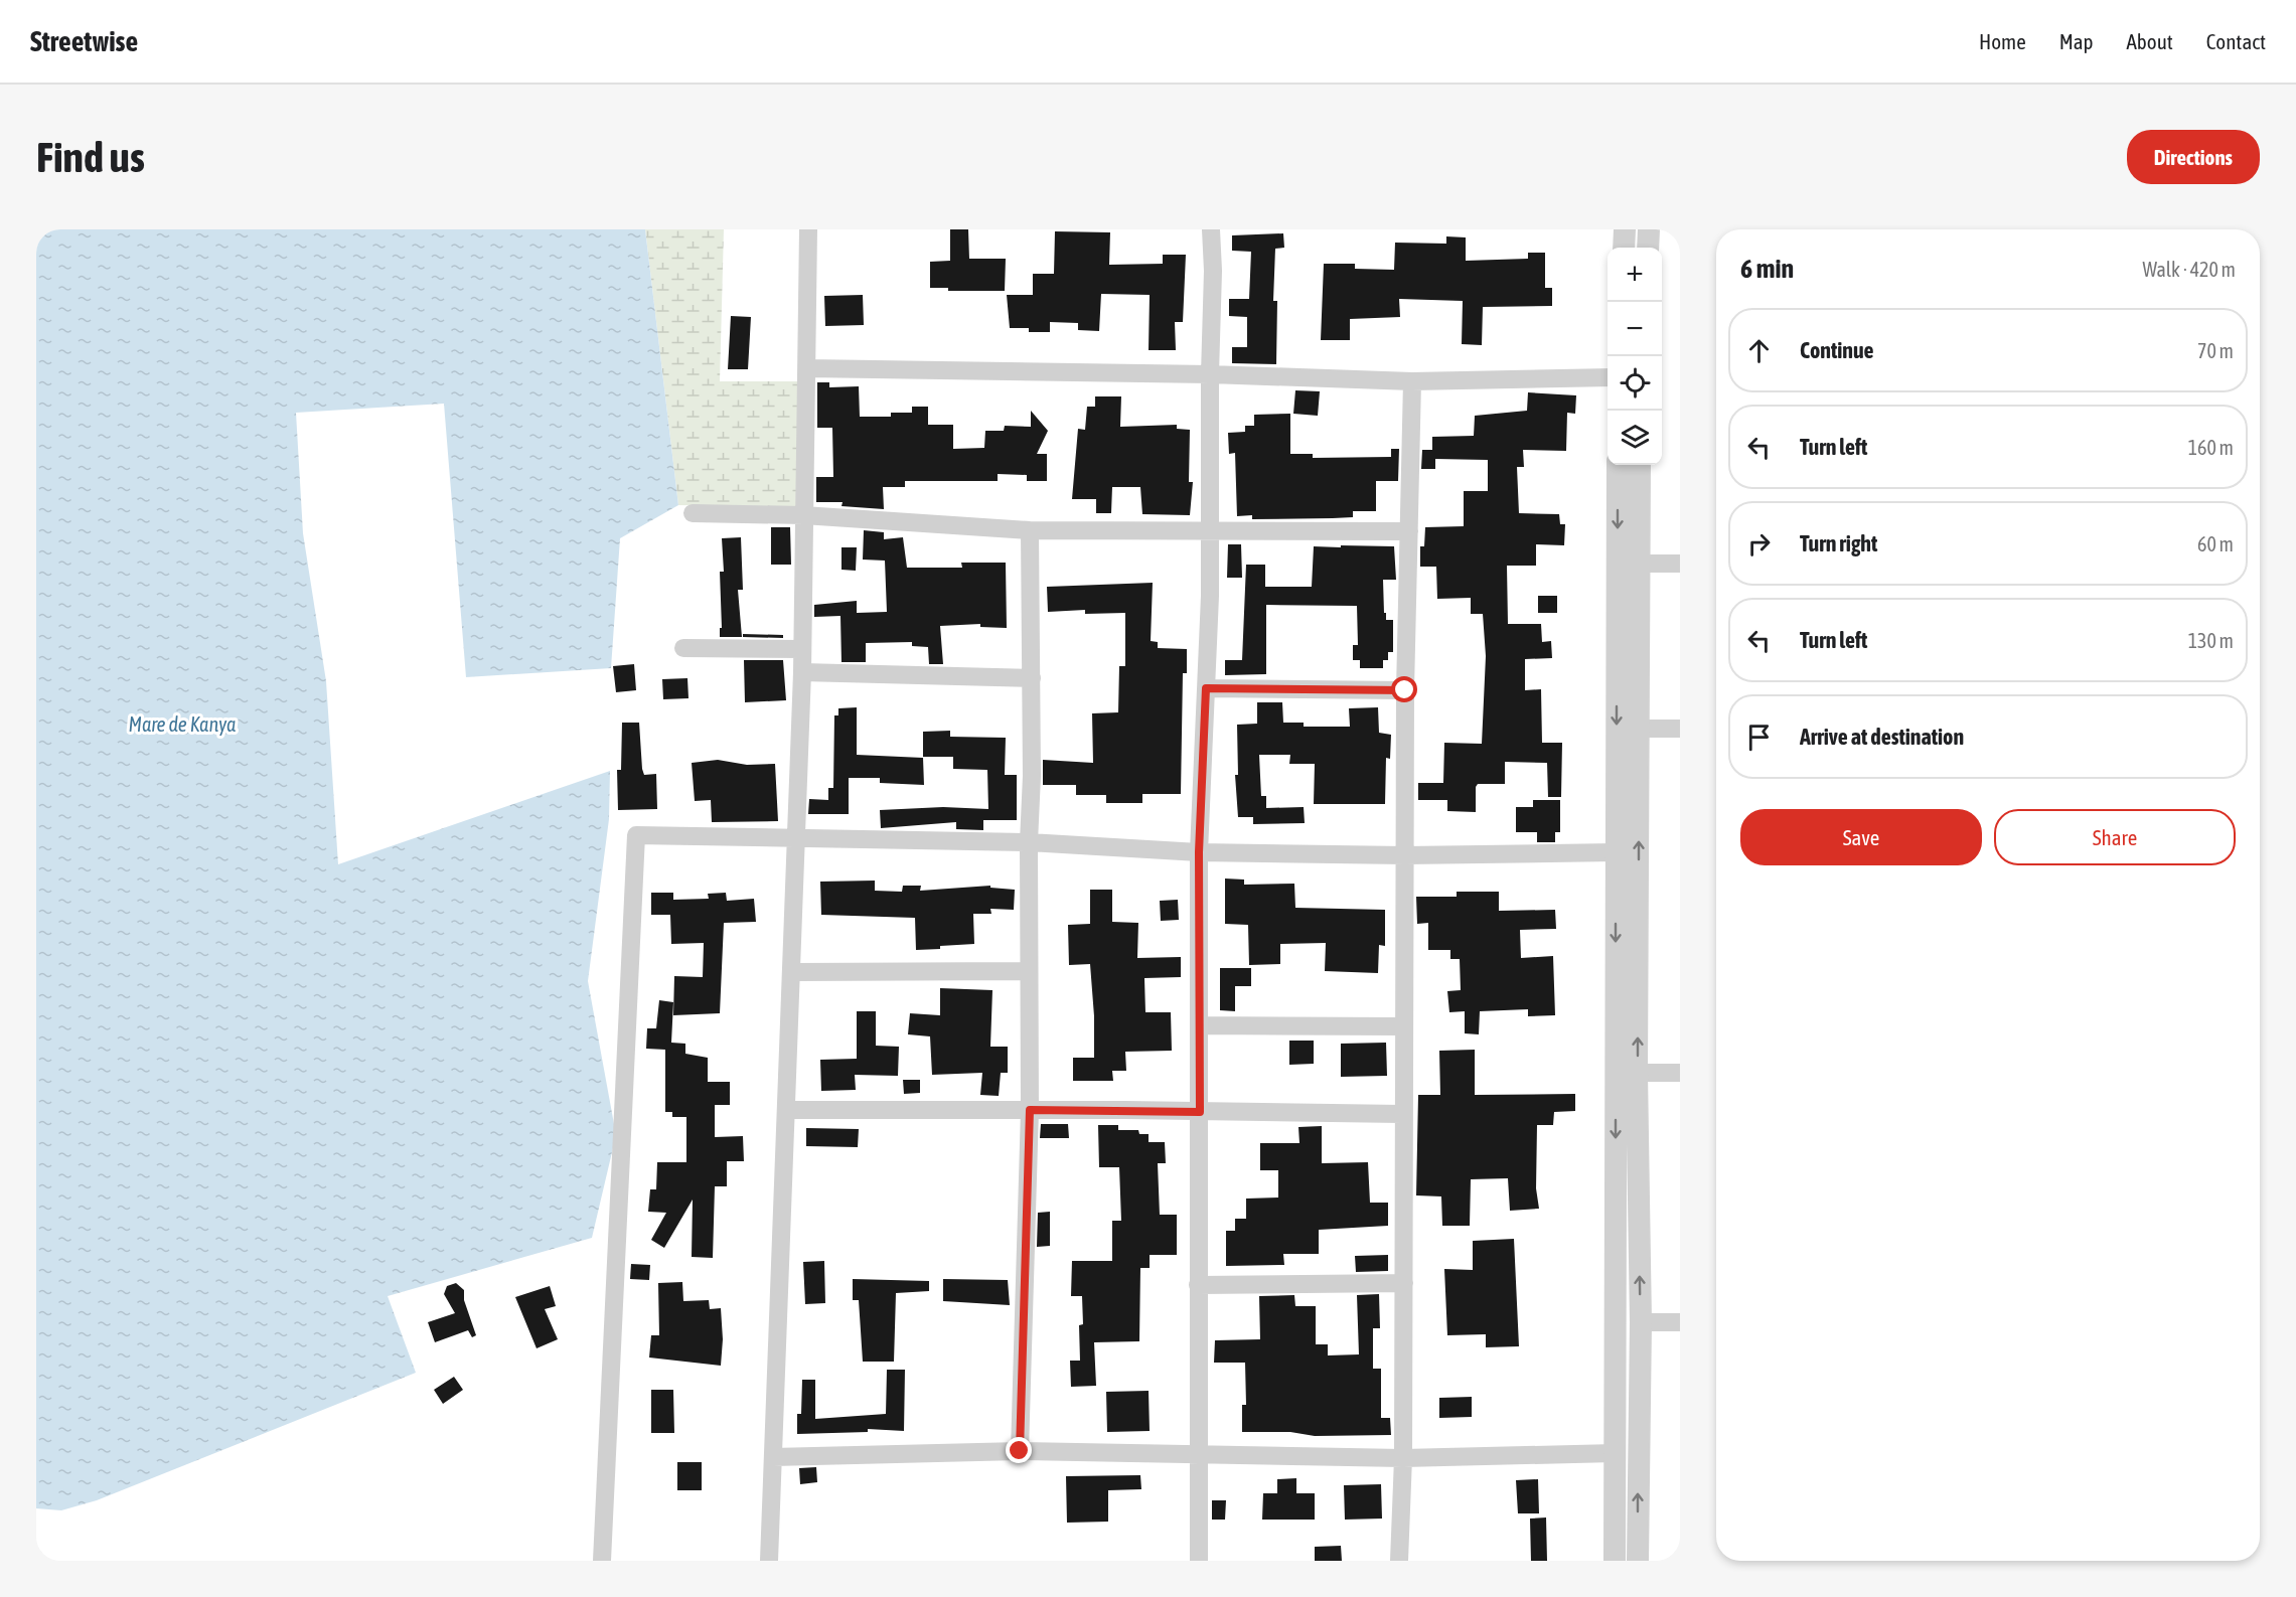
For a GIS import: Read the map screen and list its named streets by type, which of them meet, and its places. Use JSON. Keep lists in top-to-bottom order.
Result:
{
  "water": ["Mare de Kanya"],
  "page": {
    "header": "Streetwise",
    "nav": [
      "Home",
      "Map",
      "About",
      "Contact"
    ],
    "buttons": [
      "Directions",
      ["Save", "Share"]
    ],
    "title": "Find us",
    "heading": ["6 min", "Walk · 420 m"],
    "map_buttons": ["+", "−"],
    "list": [
      ["Continue", "70 m"],
      ["Turn left", "160 m"],
      ["Turn right", "60 m"],
      ["Turn left", "130 m"],
      "Arrive at destination"
    ]
  }
}
